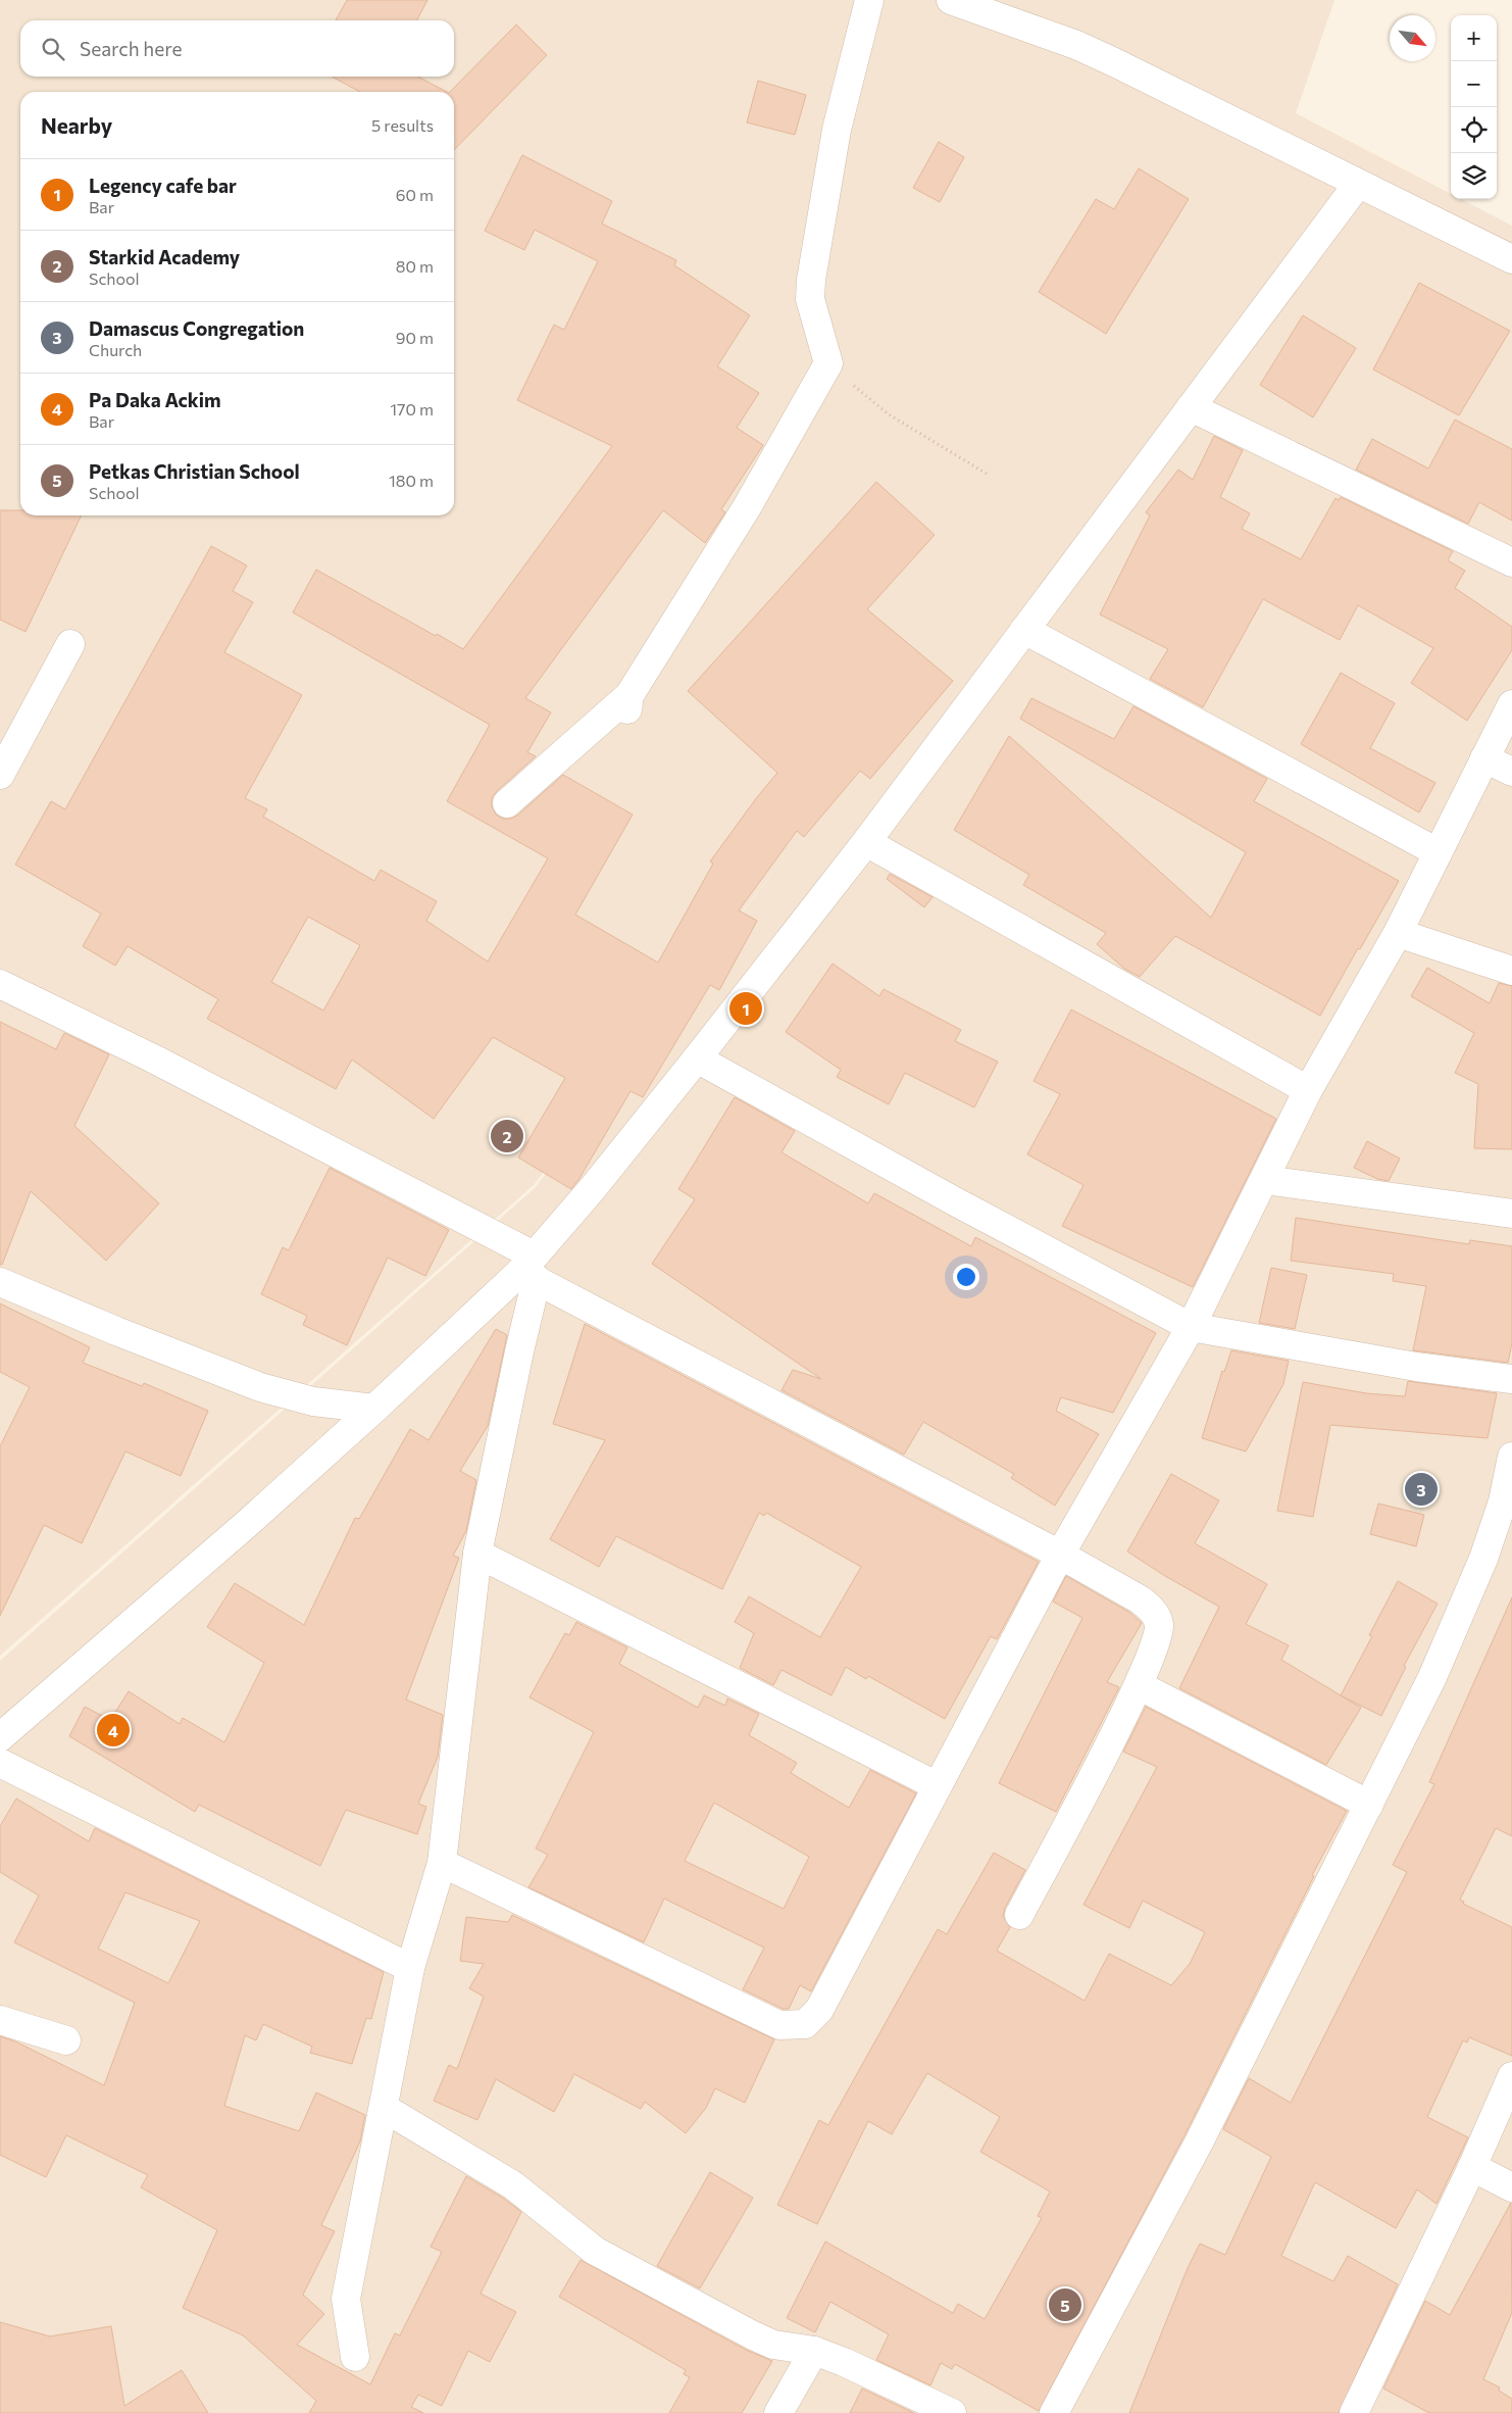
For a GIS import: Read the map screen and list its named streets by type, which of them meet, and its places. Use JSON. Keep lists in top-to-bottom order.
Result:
{
  "north": "bottom right",
  "page": {
    "map_buttons": ["+", "−"],
    "search": "Search here",
    "heading": ["Nearby", "5 results"],
    "list": [
      {
        "mark": "1",
        "name": "Legency cafe bar",
        "note": "Bar",
        "value": "60 m"
      },
      {
        "mark": "2",
        "name": "Starkid Academy",
        "note": "School",
        "value": "80 m"
      },
      {
        "mark": "3",
        "name": "Damascus Congregation",
        "note": "Church",
        "value": "90 m"
      },
      {
        "mark": "4",
        "name": "Pa Daka Ackim",
        "note": "Bar",
        "value": "170 m"
      },
      {
        "mark": "5",
        "name": "Petkas Christian School",
        "note": "School",
        "value": "180 m"
      }
    ],
    "pins": [
      "1",
      "2",
      "3",
      "4",
      "5"
    ]
  }
}
